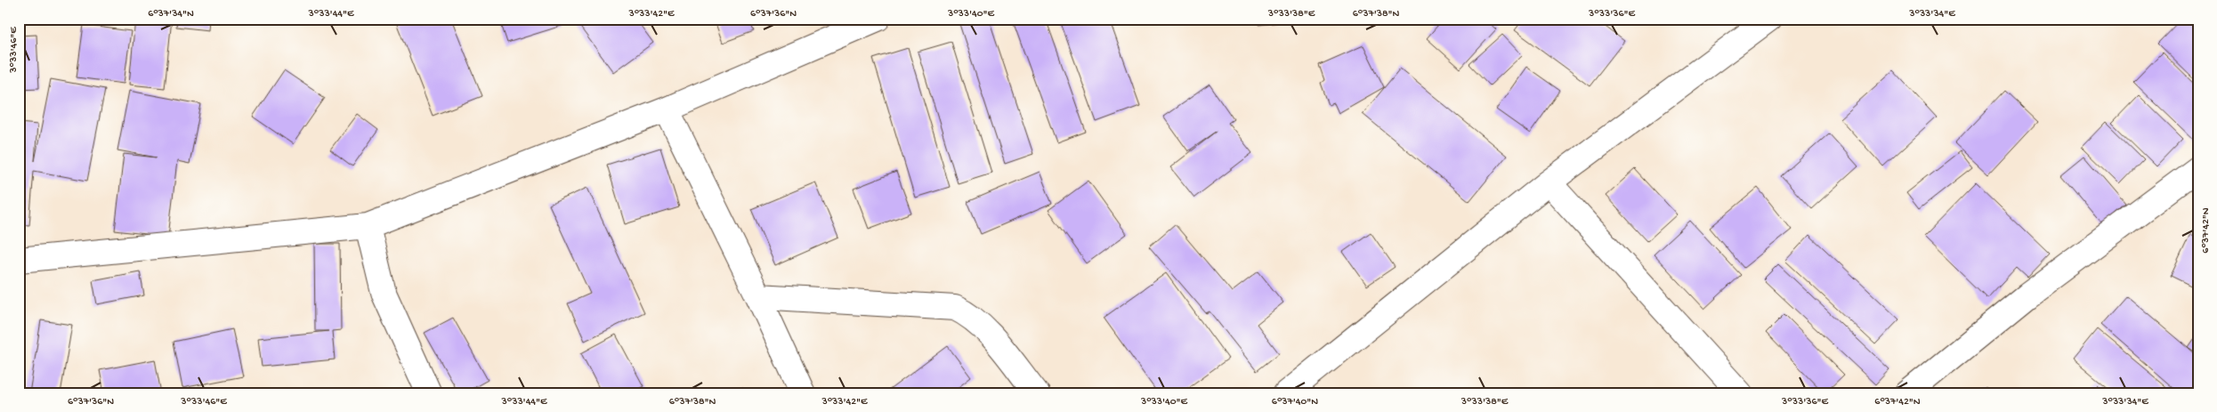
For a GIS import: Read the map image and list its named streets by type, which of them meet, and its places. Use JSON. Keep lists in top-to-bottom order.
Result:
{
  "coordinates": [
    "6°37'34\"N",
    "3°33'44\"E",
    "3°33'42\"E",
    "6°37'36\"N",
    "3°33'40\"E",
    "3°33'38\"E",
    "6°37'38\"N",
    "3°33'36\"E",
    "3°33'34\"E",
    "3°33'46\"E",
    "6°37'42\"N",
    "6°37'40\"N"
  ]
}
